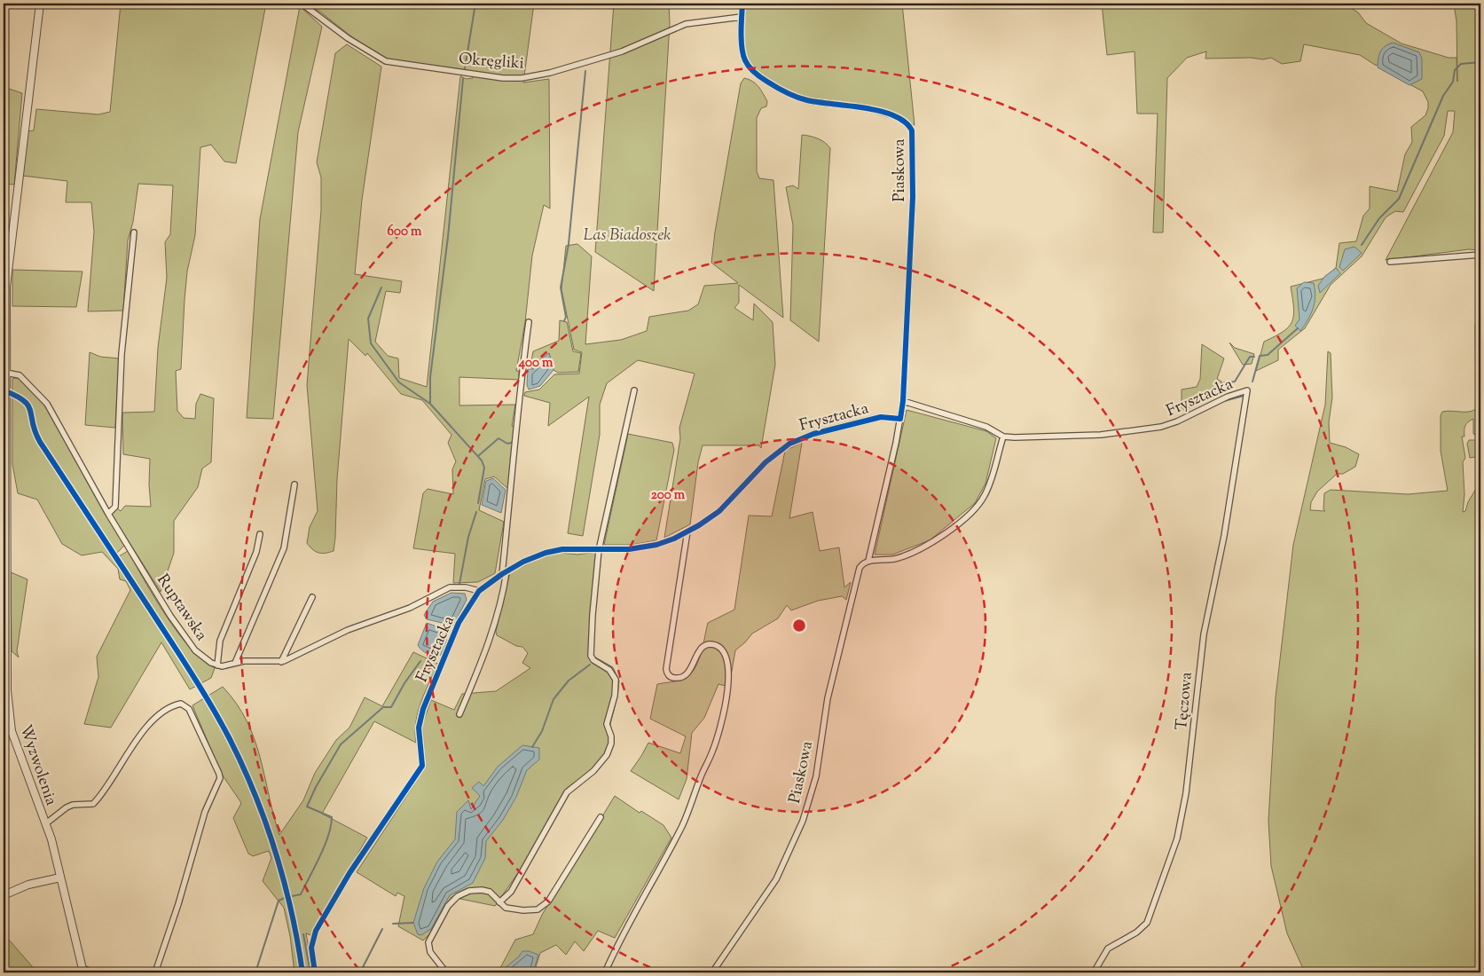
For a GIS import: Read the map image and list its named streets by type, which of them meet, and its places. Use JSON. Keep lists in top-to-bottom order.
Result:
{
  "streets": {
    "street": [
      "Okręgliki",
      "Piaskowa",
      "Frysztacka",
      "Ruptawska",
      "Tęczowa",
      "Wyzwolenia"
    ]
  },
  "crossings": [
    ["Okręgliki", "Piaskowa"],
    ["Piaskowa", "Frysztacka"],
    ["Frysztacka", "Tęczowa"],
    ["Ruptawska", "Wyzwolenia"]
  ],
  "parks": ["Las Biadoszek"],
  "rings": ["600 m", "400 m", "200 m"]
}
